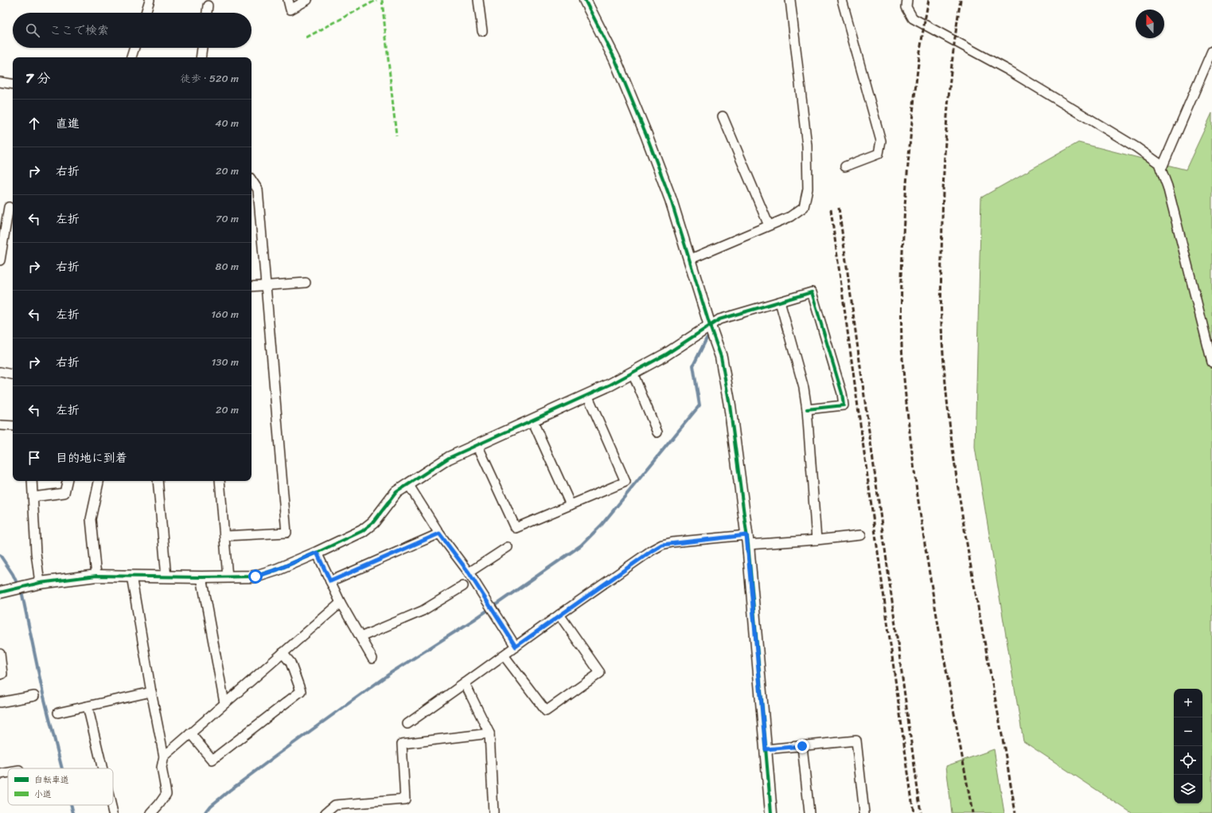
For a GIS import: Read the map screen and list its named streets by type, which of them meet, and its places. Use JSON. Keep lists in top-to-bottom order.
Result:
{
  "legend": ["自転車道", "小道"],
  "north": "top",
  "page": {
    "search": "ここで検索",
    "heading": ["7 分", "徒歩 · 520 m"],
    "list": [
      ["直進", "40 m"],
      ["右折", "20 m"],
      ["左折", "70 m"],
      ["右折", "80 m"],
      ["左折", "160 m"],
      ["右折", "130 m"],
      ["左折", "20 m"],
      "目的地に到着"
    ],
    "map_buttons": ["+", "−"]
  }
}
